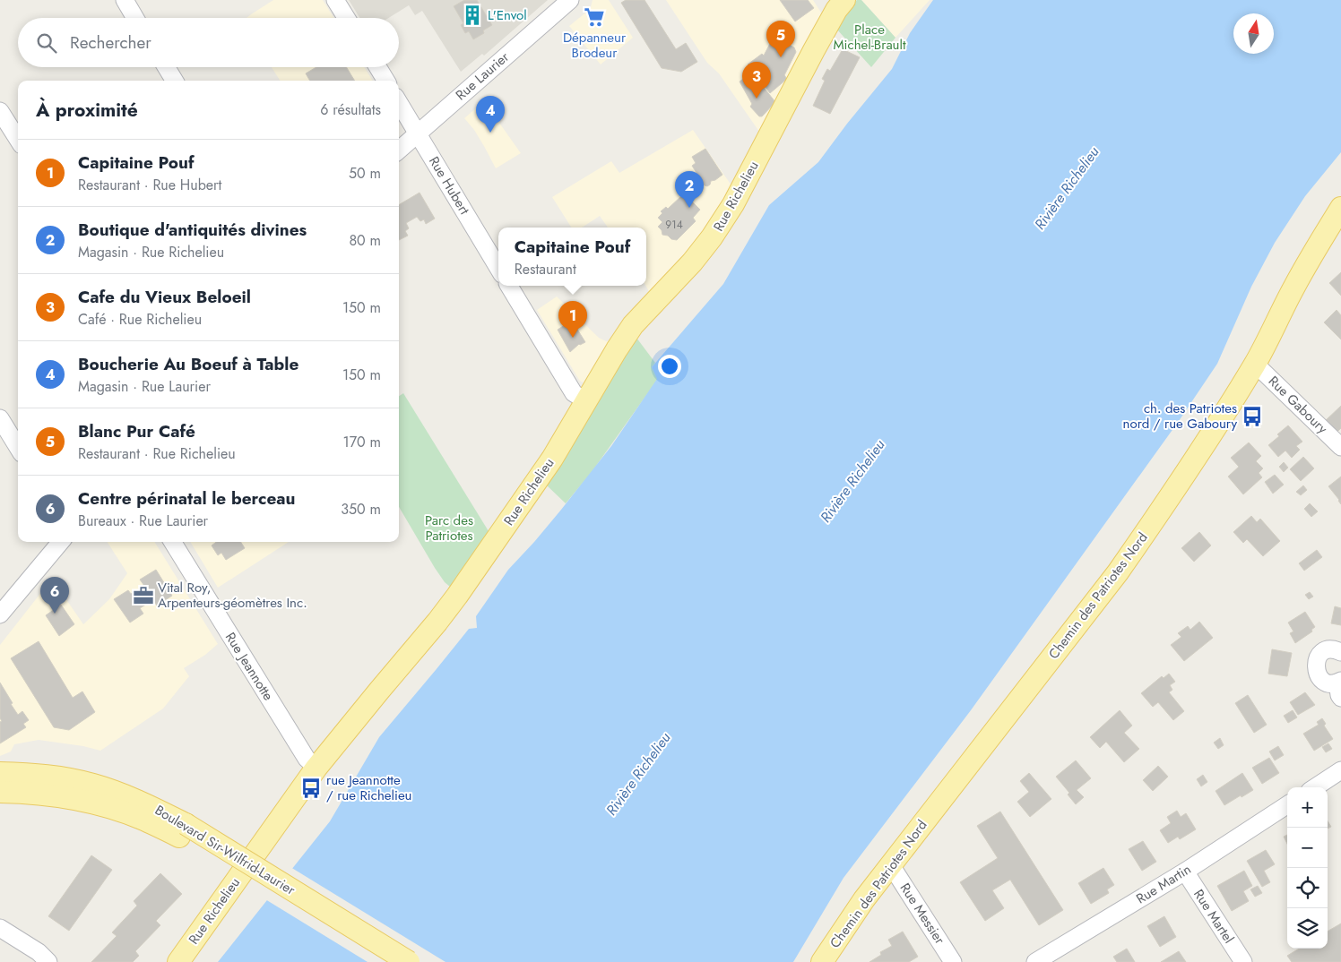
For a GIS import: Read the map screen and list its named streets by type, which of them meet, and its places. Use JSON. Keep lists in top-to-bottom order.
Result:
{
  "streets": {
    "main road": ["Rue Richelieu", "Chemin des Patriotes Nord", "Boulevard Sir-Wilfrid-Laurier"],
    "street": [
      "Rue Laurier",
      "Rue Hubert",
      "Rue Gaboury",
      "Rue Jeannotte",
      "Rue Martin",
      "Rue Messier",
      "Rue Martel"
    ]
  },
  "crossings": [
    ["Rue Laurier", "Rue Hubert"],
    ["Rue Richelieu", "Rue Jeannotte"],
    ["Rue Gaboury", "Chemin des Patriotes Nord"],
    ["Chemin des Patriotes Nord", "Rue Messier"],
    ["Rue Martin", "Rue Martel"]
  ],
  "water": ["Rivière Richelieu"],
  "parks": ["Place Michel-Brault", "Parc des Patriotes"],
  "places": {
    "building": ["L'Envol"],
    "supermarket": ["Dépanneur Brodeur"],
    "bus stop": ["ch. des Patriotes nord / rue Gaboury", "rue Jeannotte / rue Richelieu"],
    "office": ["Vital Roy, Arpenteurs-géomètres Inc."]
  },
  "house_numbers": ["914"],
  "north": "top",
  "page": {
    "search": "Rechercher",
    "pins": [
      "5",
      "3",
      "4",
      "2",
      "1",
      "6"
    ],
    "heading": ["À proximité", "6 résultats"],
    "list": [
      {
        "mark": "1",
        "name": "Capitaine Pouf",
        "note": "Restaurant · Rue Hubert",
        "value": "50 m"
      },
      {
        "mark": "2",
        "name": "Boutique d'antiquités divines",
        "note": "Magasin · Rue Richelieu",
        "value": "80 m"
      },
      {
        "mark": "3",
        "name": "Cafe du Vieux Beloeil",
        "note": "Café · Rue Richelieu",
        "value": "150 m"
      },
      {
        "mark": "4",
        "name": "Boucherie Au Boeuf à Table",
        "note": "Magasin · Rue Laurier",
        "value": "150 m"
      },
      {
        "mark": "5",
        "name": "Blanc Pur Café",
        "note": "Restaurant · Rue Richelieu",
        "value": "170 m"
      },
      {
        "mark": "6",
        "name": "Centre périnatal le berceau",
        "note": "Bureaux · Rue Laurier",
        "value": "350 m"
      }
    ],
    "popup": ["Capitaine Pouf", "Restaurant"],
    "map_buttons": ["+", "−"]
  }
}
